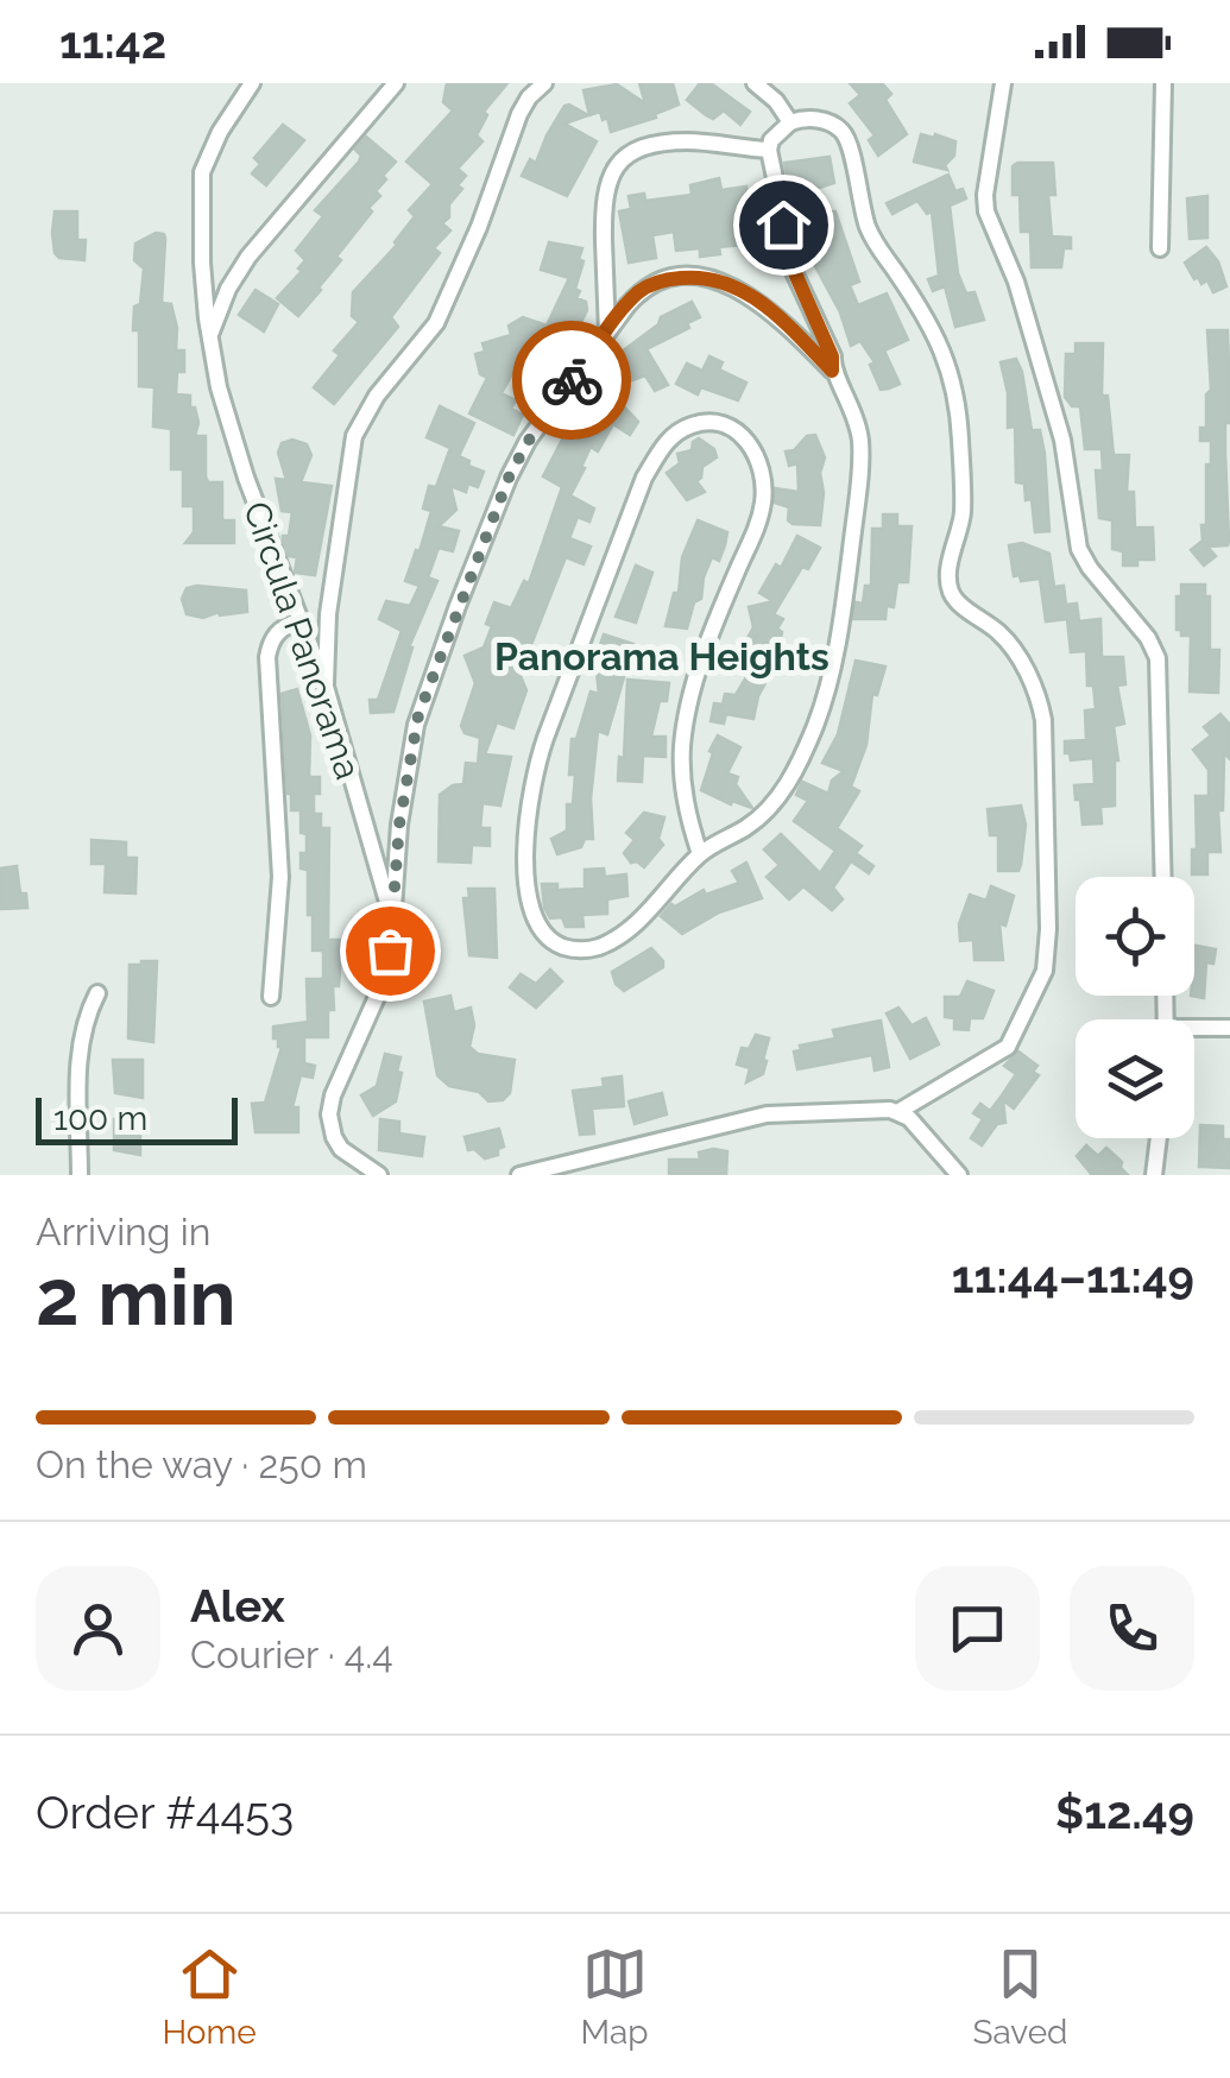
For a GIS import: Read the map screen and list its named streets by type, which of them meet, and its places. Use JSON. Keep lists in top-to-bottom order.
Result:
{
  "streets": {
    "street": ["Circula Panorama"]
  },
  "districts": ["Panorama Heights"],
  "scale_bar": "100 m",
  "page": {
    "status": "11:42",
    "scale": "100 m",
    "heading": ["2 min", "Arriving in", "11:44–11:49"],
    "panel": [
      "Alex",
      "Courier · 4.4",
      "Order #4453",
      "$12.49"
    ],
    "bar": "On the way · 250 m",
    "tabs": ["Home", "Map", "Saved"]
  }
}
